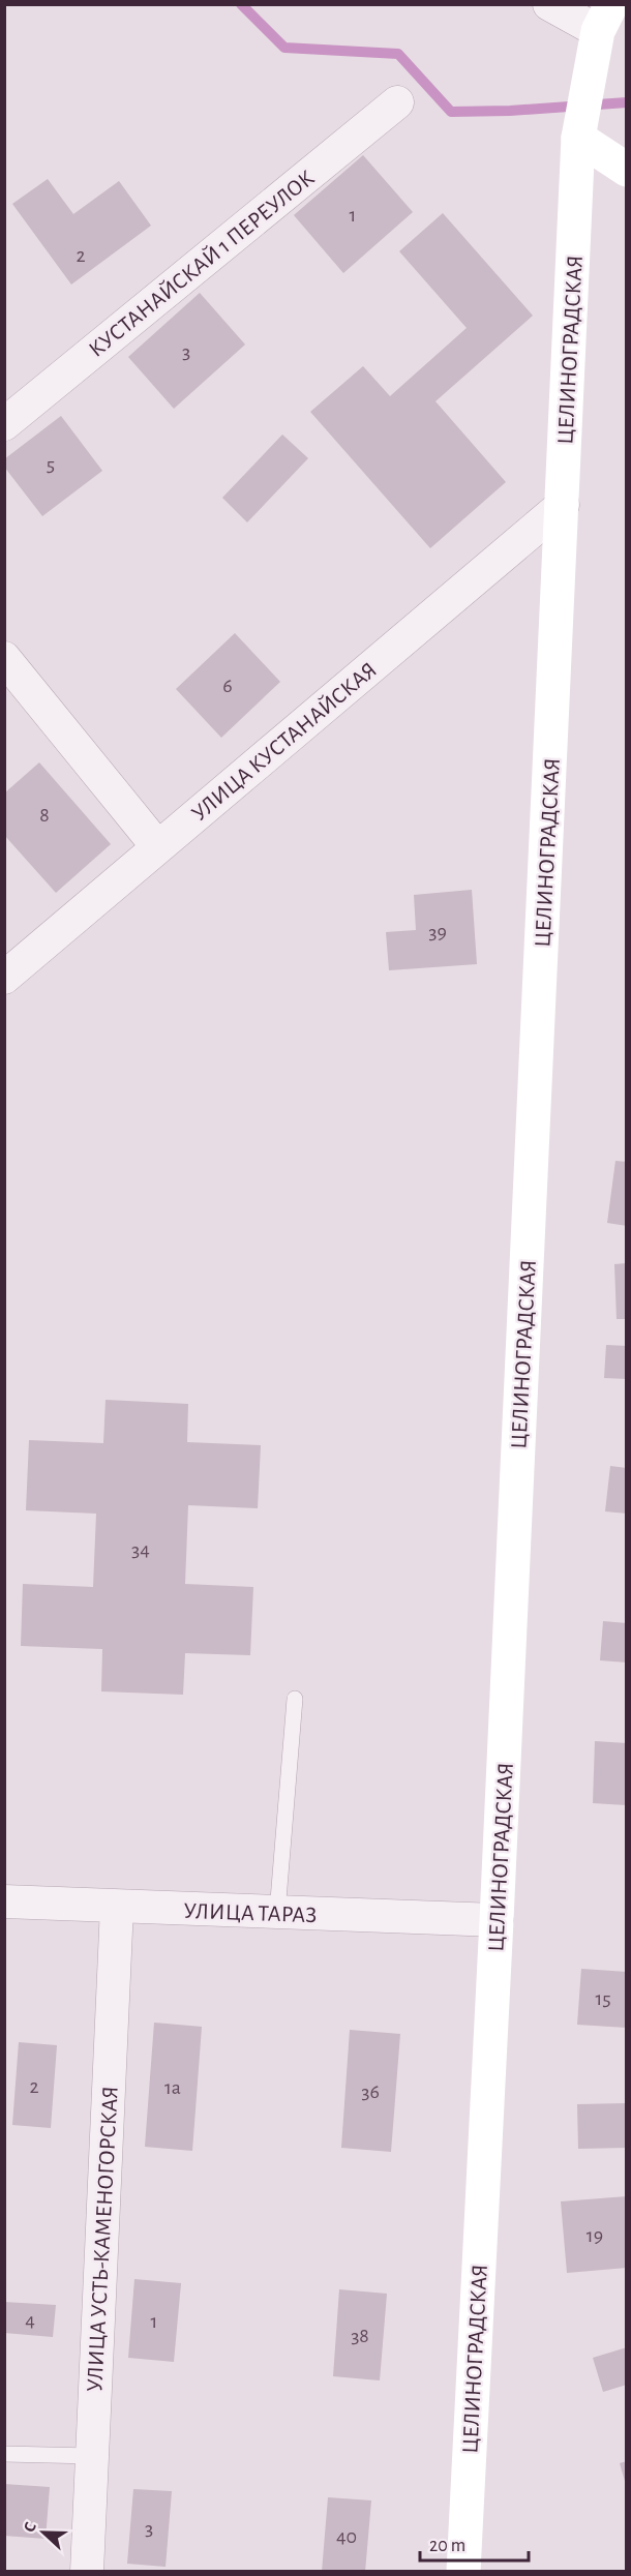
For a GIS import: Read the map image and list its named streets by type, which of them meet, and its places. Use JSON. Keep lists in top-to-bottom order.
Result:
{
  "streets": {
    "street": [
      "КУСТАНАЙСКАЙ 1 ПЕРЕУЛОК",
      "ЦЕЛИНОГРАДСКАЯ",
      "УЛИЦА КУСТАНАЙСКАЯ",
      "УЛИЦА ТАРАЗ",
      "УЛИЦА УСТЬ-КАМЕНОГОРСКАЯ"
    ]
  },
  "crossings": [
    ["ЦЕЛИНОГРАДСКАЯ", "УЛИЦА КУСТАНАЙСКАЯ"],
    ["ЦЕЛИНОГРАДСКАЯ", "УЛИЦА ТАРАЗ"],
    ["УЛИЦА ТАРАЗ", "УЛИЦА УСТЬ-КАМЕНОГОРСКАЯ"]
  ],
  "house_numbers": [
    "1",
    "2",
    "3",
    "5",
    "6",
    "8",
    "39",
    "34",
    "15",
    "2",
    "1а",
    "36",
    "19",
    "4",
    "1",
    "38",
    "3",
    "40"
  ],
  "scale_bar": "20 m",
  "north": "left"
}
